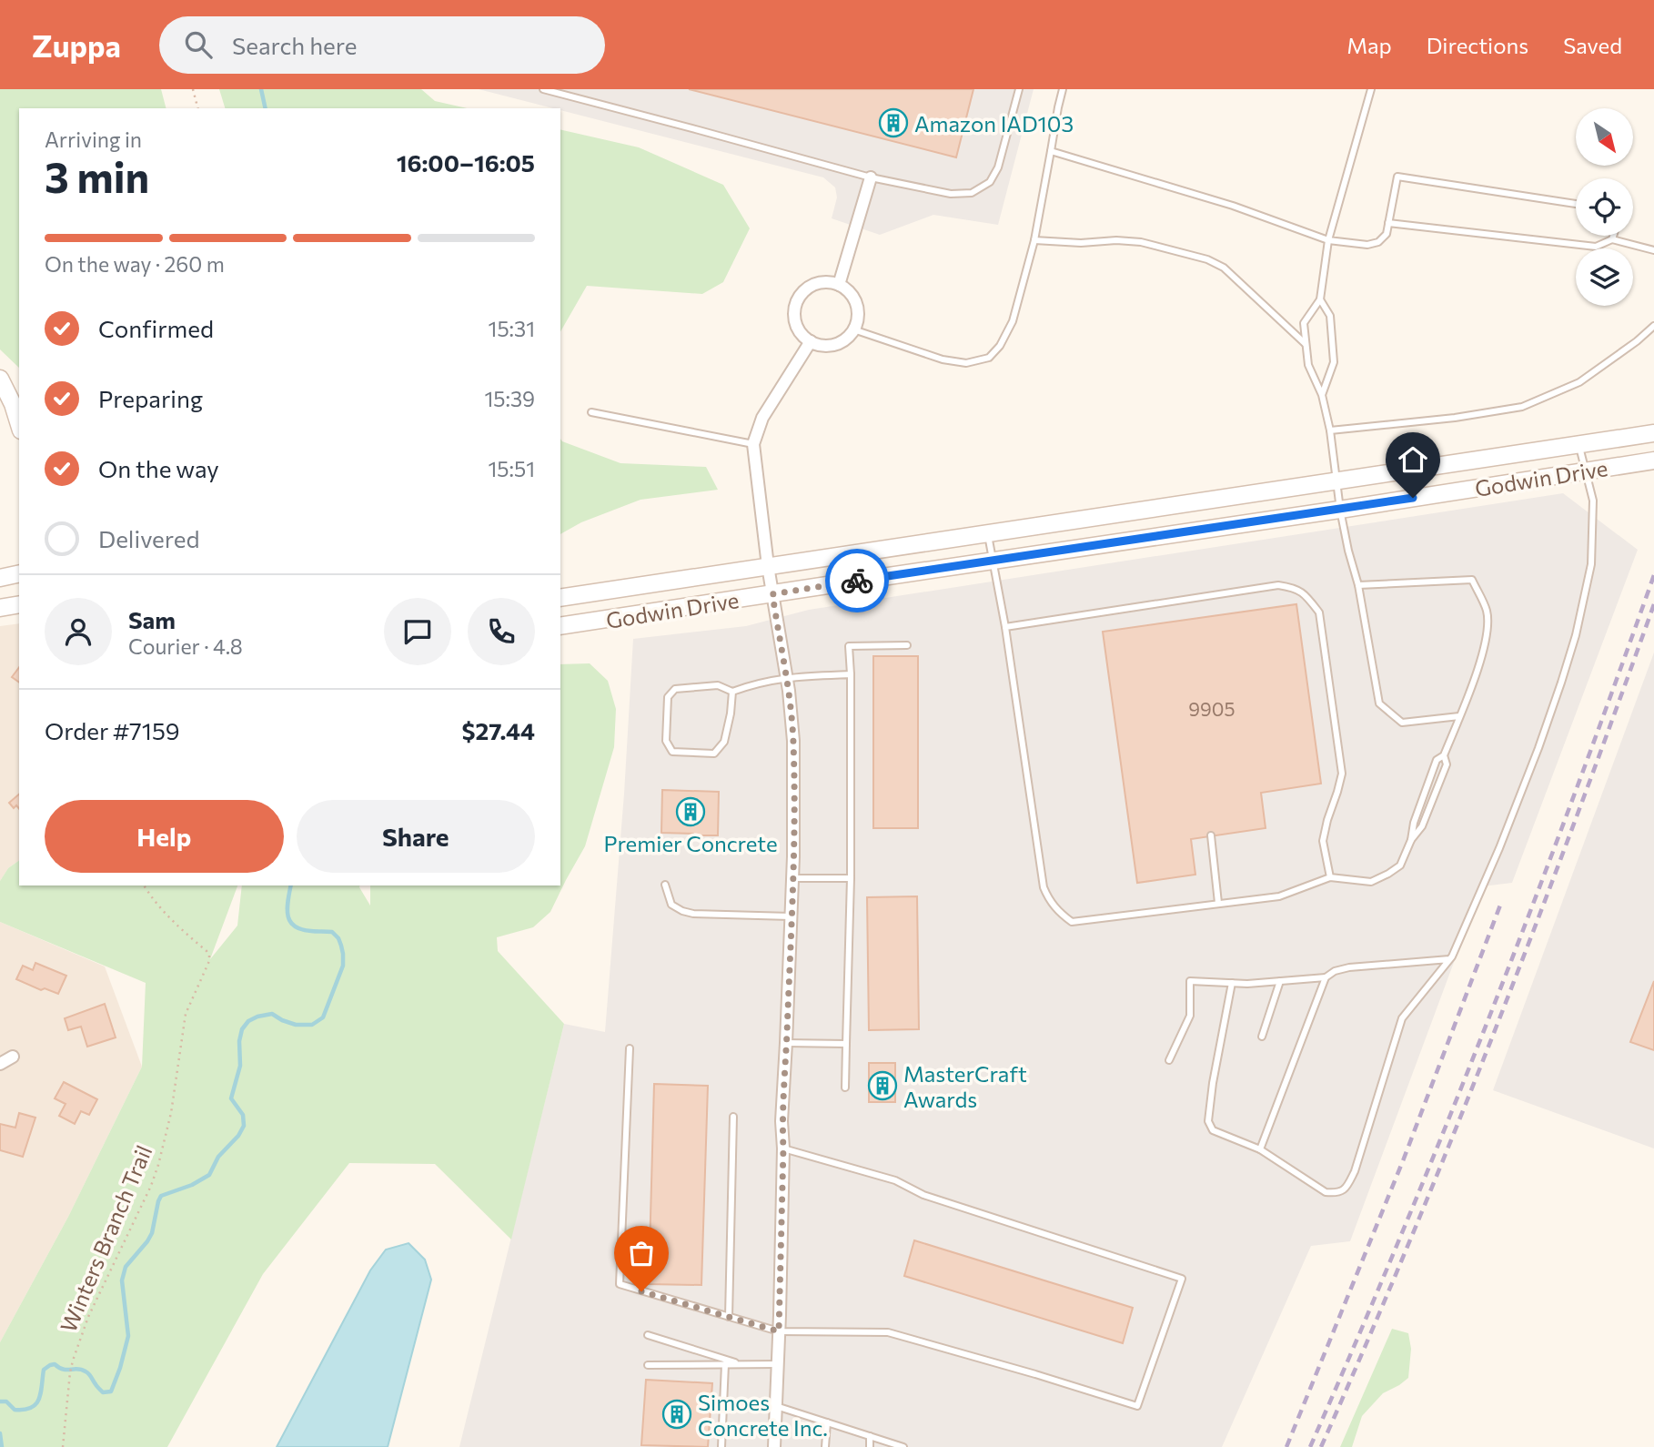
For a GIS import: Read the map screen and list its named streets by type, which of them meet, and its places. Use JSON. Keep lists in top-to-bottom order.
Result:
{
  "streets": {
    "street": ["Godwin Drive"],
    "path": ["Winters Branch Trail"]
  },
  "places": {
    "building": [
      "Amazon IAD103",
      "Premier Concrete",
      "MasterCraft Awards",
      "Simoes Concrete Inc."
    ]
  },
  "house_numbers": ["9905"],
  "north": "bottom right",
  "page": {
    "header": "Zuppa",
    "search": "Search here",
    "nav": ["Map", "Directions", "Saved"],
    "heading": ["3 min", "Arriving in", "16:00–16:05"],
    "panel": [
      "Sam",
      "Courier · 4.8",
      "Order #7159",
      "$27.44"
    ],
    "bar": "On the way · 260 m",
    "list": [
      ["Confirmed", "15:31"],
      ["Preparing", "15:39"],
      ["On the way", "15:51"],
      "Delivered"
    ],
    "buttons": ["Help", "Share"]
  }
}
